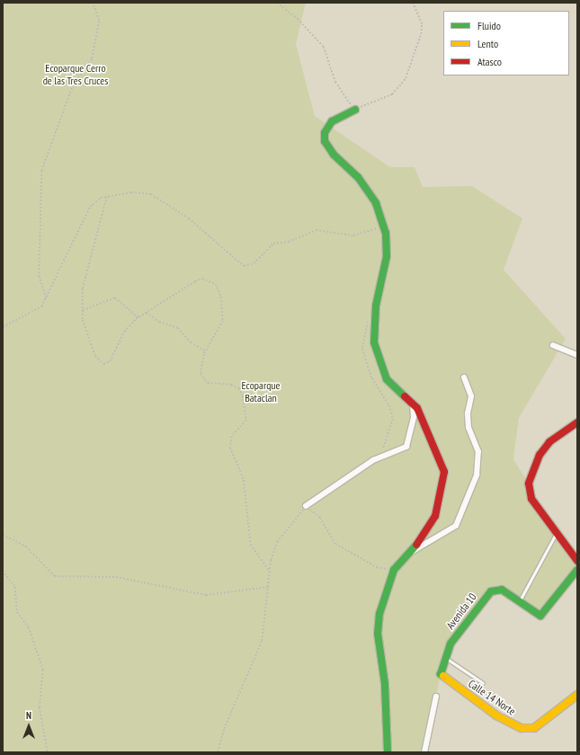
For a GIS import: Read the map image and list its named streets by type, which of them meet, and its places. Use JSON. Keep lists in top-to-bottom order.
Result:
{
  "streets": {
    "street": ["Avenida 10", "Calle 14 Norte"]
  },
  "crossings": [
    ["Avenida 10", "Calle 14 Norte"]
  ],
  "parks": ["Ecoparque Cerro de las Tres Cruces", "Ecoparque Bataclan"],
  "legend": ["Fluido", "Lento", "Atasco"],
  "north": "top"
}
